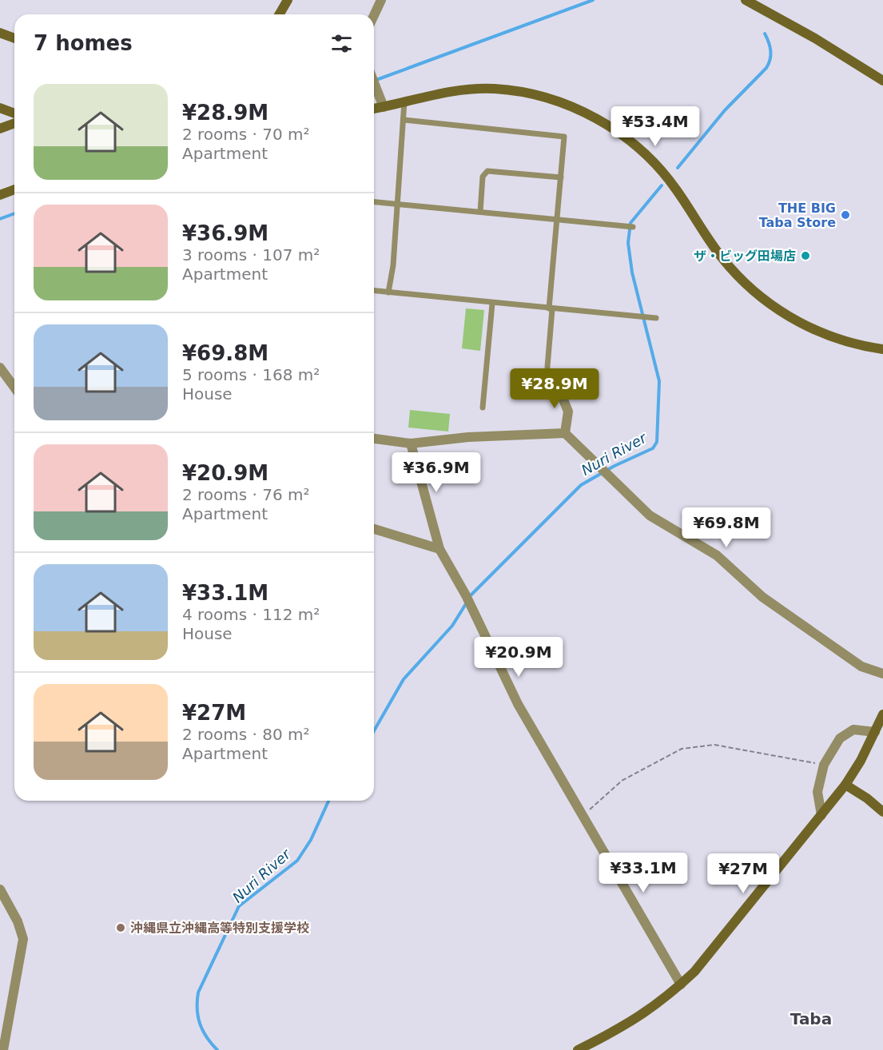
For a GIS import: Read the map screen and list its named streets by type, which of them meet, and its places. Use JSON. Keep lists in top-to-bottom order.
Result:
{
  "districts": ["Taba"],
  "water": ["Nuri River"],
  "places": ["THE BIG Taba Store", "ザ・ビッグ田場店", "沖縄県立沖縄高等特別支援学校"],
  "page": {
    "heading": "7 homes",
    "list": [
      {
        "name": "¥28.9M",
        "note": "2 rooms · 70 m² · Apartment"
      },
      {
        "name": "¥36.9M",
        "note": "3 rooms · 107 m² · Apartment"
      },
      {
        "name": "¥69.8M",
        "note": "5 rooms · 168 m² · House"
      },
      {
        "name": "¥20.9M",
        "note": "2 rooms · 76 m² · Apartment"
      },
      {
        "name": "¥33.1M",
        "note": "4 rooms · 112 m² · House"
      },
      {
        "name": "¥27M",
        "note": "2 rooms · 80 m² · Apartment"
      }
    ],
    "price": [
      "¥53.4M",
      "¥28.9M",
      "¥36.9M",
      "¥69.8M",
      "¥20.9M",
      "¥33.1M",
      "¥27M"
    ]
  }
}
